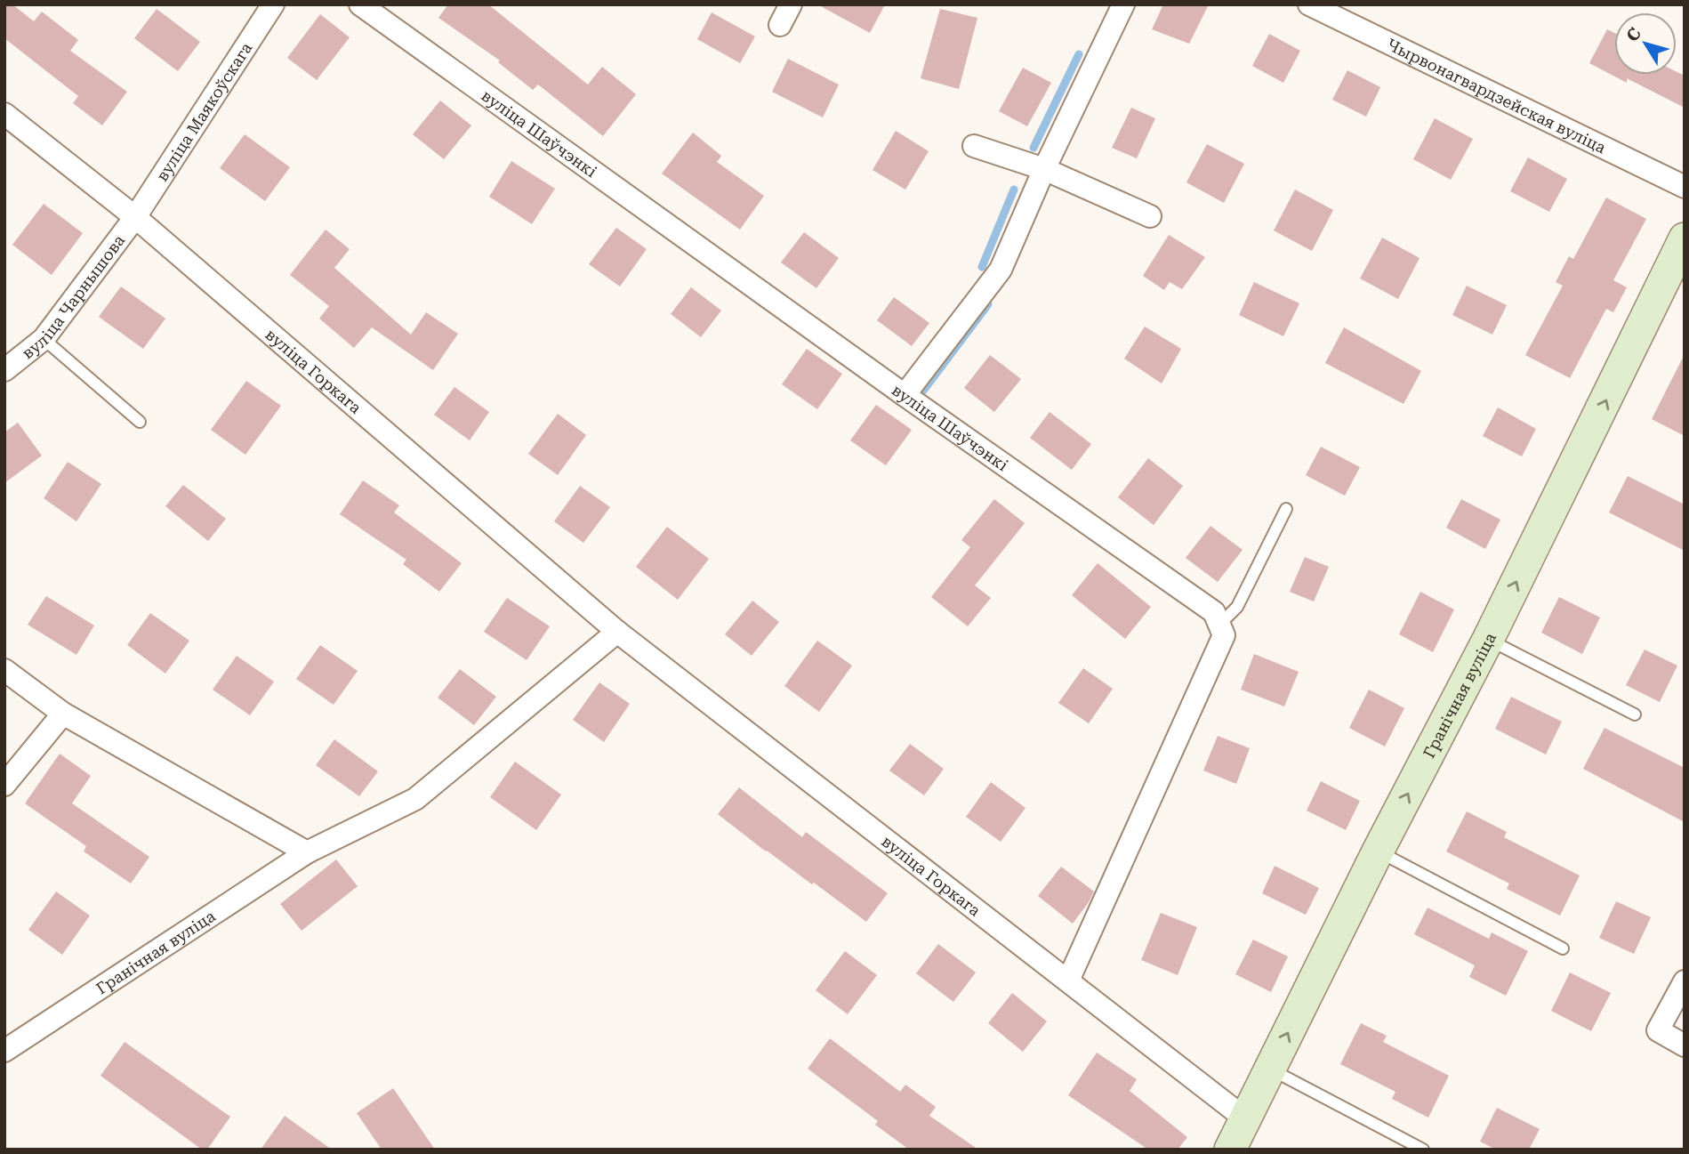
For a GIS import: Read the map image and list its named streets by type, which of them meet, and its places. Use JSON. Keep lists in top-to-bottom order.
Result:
{
  "streets": {
    "main road": ["Гранічная вуліца"],
    "street": [
      "Чырвонагвардзейская вуліца",
      "вуліца Маякоўскага",
      "вуліца Шаўчэнкі",
      "вуліца Чарнышова",
      "вуліца Горкага"
    ]
  },
  "crossings": [
    ["вуліца Маякоўскага", "вуліца Чарнышова"],
    ["вуліца Маякоўскага", "вуліца Горкага"],
    ["вуліца Чарнышова", "вуліца Горкага"],
    ["вуліца Горкага", "Гранічная вуліца"]
  ],
  "one_way": ["Гранічная вуліца"],
  "north": "top left"
}
